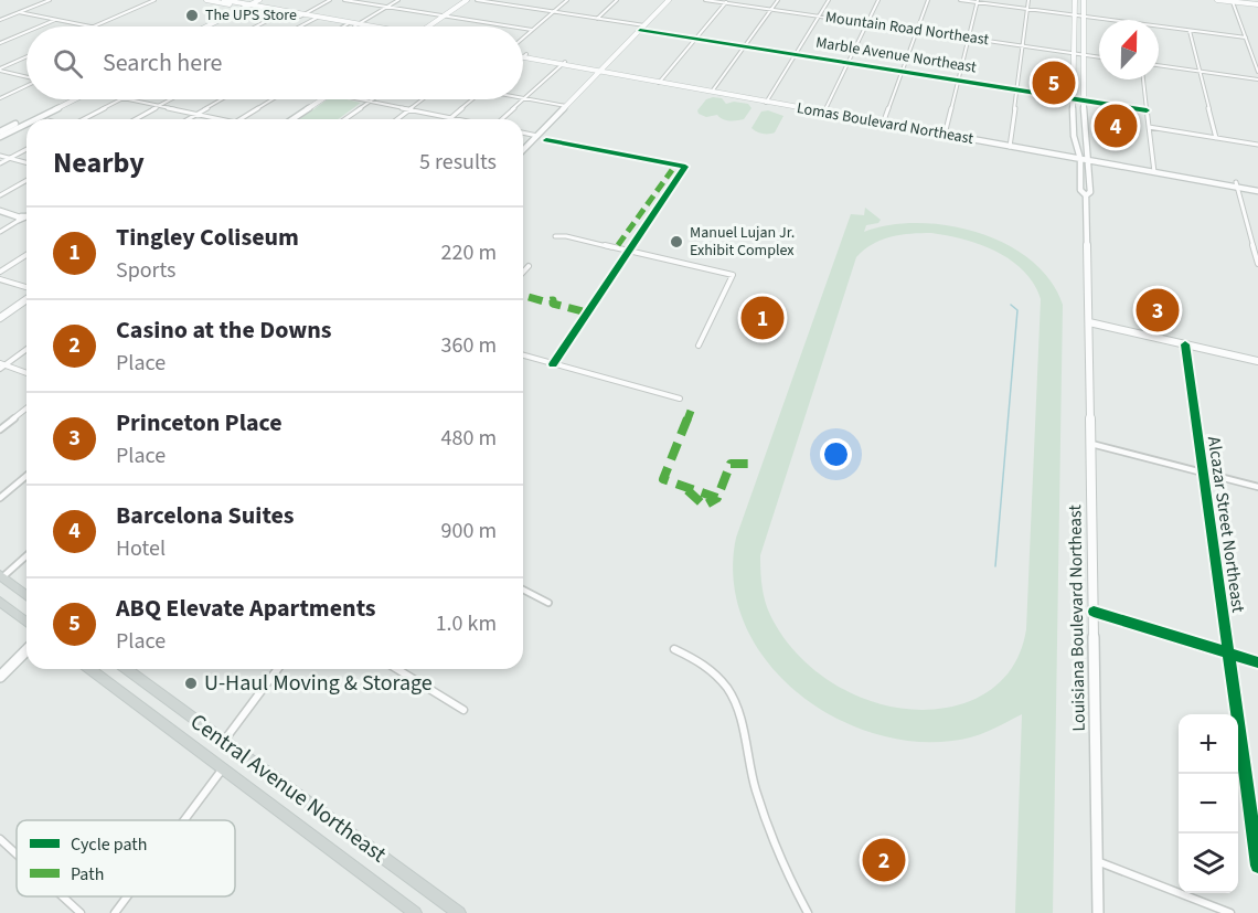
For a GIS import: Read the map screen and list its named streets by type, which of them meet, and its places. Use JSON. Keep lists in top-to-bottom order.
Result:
{
  "streets": {
    "main road": ["Lomas Boulevard Northeast", "Louisiana Boulevard Northeast", "Central Avenue Northeast"],
    "street": ["Mountain Road Northeast", "Marble Avenue Northeast", "Alcazar Street Northeast"]
  },
  "crossings": [
    ["Mountain Road Northeast", "Louisiana Boulevard Northeast"],
    ["Marble Avenue Northeast", "Louisiana Boulevard Northeast"],
    ["Lomas Boulevard Northeast", "Louisiana Boulevard Northeast"]
  ],
  "places": ["The UPS Store", "Manuel Lujan Jr. Exhibit Complex", "U-Haul Moving & Storage"],
  "legend": ["Cycle path", "Path"],
  "north": "top",
  "page": {
    "search": "Search here",
    "pins": [
      "5",
      "4",
      "3",
      "1",
      "2"
    ],
    "heading": ["Nearby", "5 results"],
    "list": [
      {
        "mark": "1",
        "name": "Tingley Coliseum",
        "note": "Sports",
        "value": "220 m"
      },
      {
        "mark": "2",
        "name": "Casino at the Downs",
        "note": "Place",
        "value": "360 m"
      },
      {
        "mark": "3",
        "name": "Princeton Place",
        "note": "Place",
        "value": "480 m"
      },
      {
        "mark": "4",
        "name": "Barcelona Suites",
        "note": "Hotel",
        "value": "900 m"
      },
      {
        "mark": "5",
        "name": "ABQ Elevate Apartments",
        "note": "Place",
        "value": "1.0 km"
      }
    ],
    "map_buttons": ["+", "−"]
  }
}
